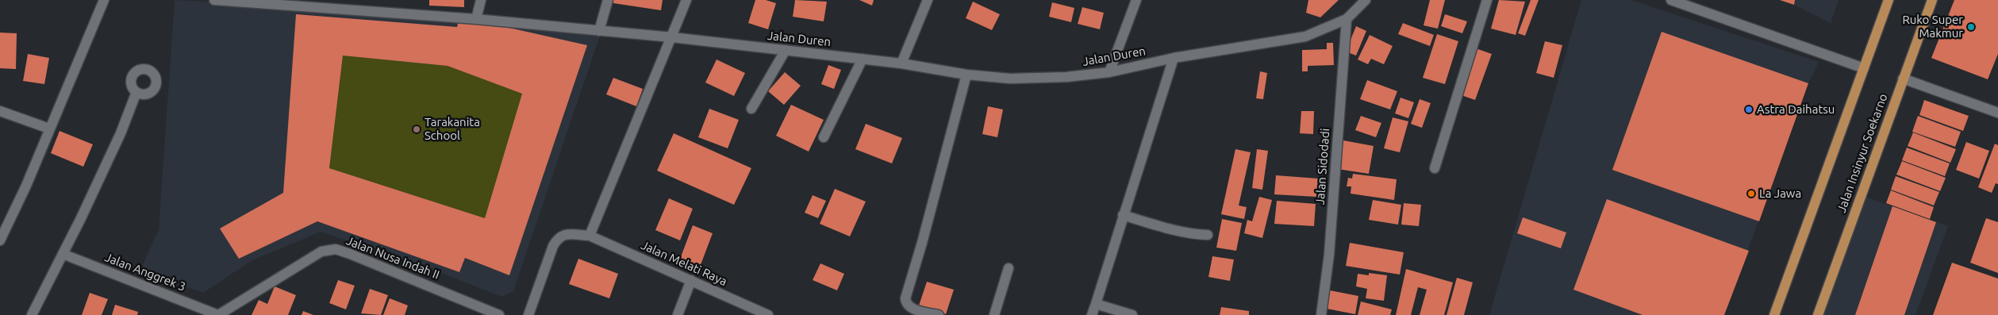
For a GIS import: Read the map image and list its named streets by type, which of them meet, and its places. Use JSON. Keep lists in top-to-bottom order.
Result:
{
  "streets": {
    "main road": ["Jalan Insinyur Soekarno"],
    "street": [
      "Jalan Duren",
      "Jalan Sidodadi",
      "Jalan Nusa Indah II",
      "Jalan Melati Raya",
      "Jalan Anggrek 3"
    ]
  },
  "crossings": [
    ["Jalan Duren", "Jalan Sidodadi"],
    ["Jalan Nusa Indah II", "Jalan Anggrek 3"]
  ],
  "places": [
    "Ruko Super Makmur",
    "Astra Daihatsu",
    "Tarakanita School",
    "La Jawa"
  ]
}
